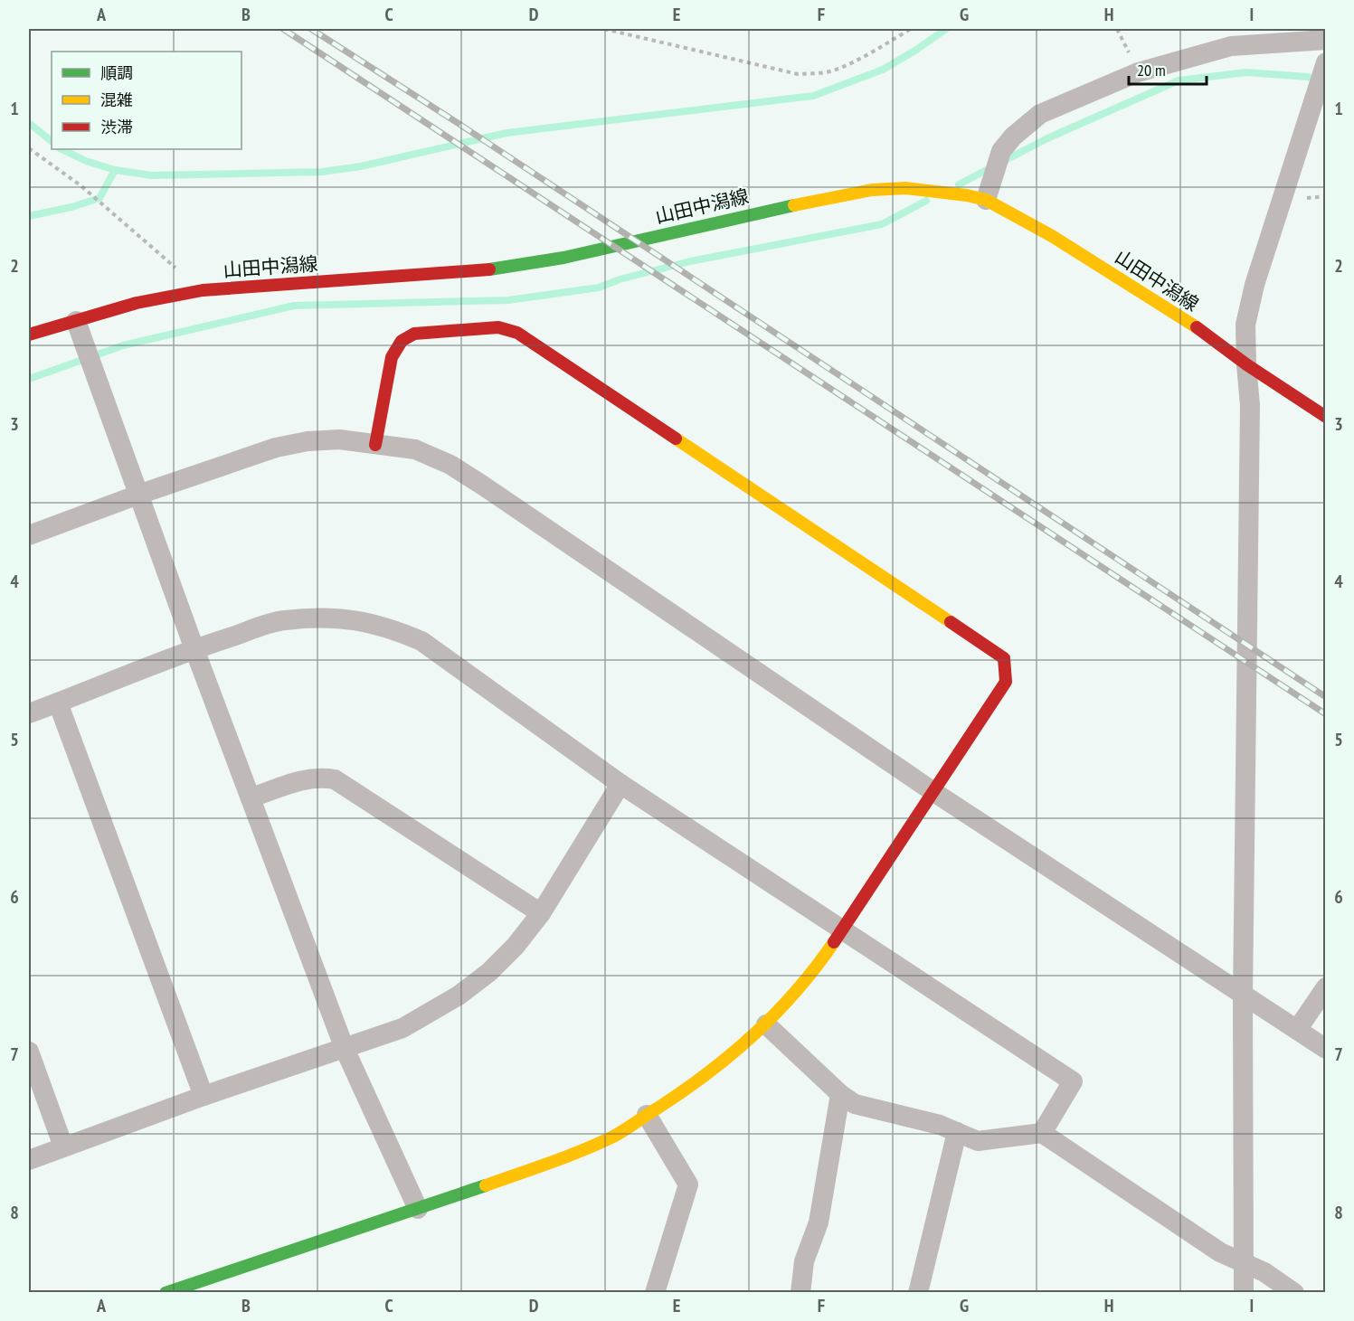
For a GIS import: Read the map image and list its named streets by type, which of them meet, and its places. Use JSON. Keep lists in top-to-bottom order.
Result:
{
  "streets": {
    "street": ["山田中潟線"]
  },
  "legend": ["順調", "混雑", "渋滞"],
  "scale_bar": "20 m",
  "grid": {
    "columns": [
      "A",
      "B",
      "C",
      "D",
      "E",
      "F",
      "G",
      "H",
      "I"
    ],
    "rows": [
      "1",
      "2",
      "3",
      "4",
      "5",
      "6",
      "7",
      "8"
    ]
  }
}
